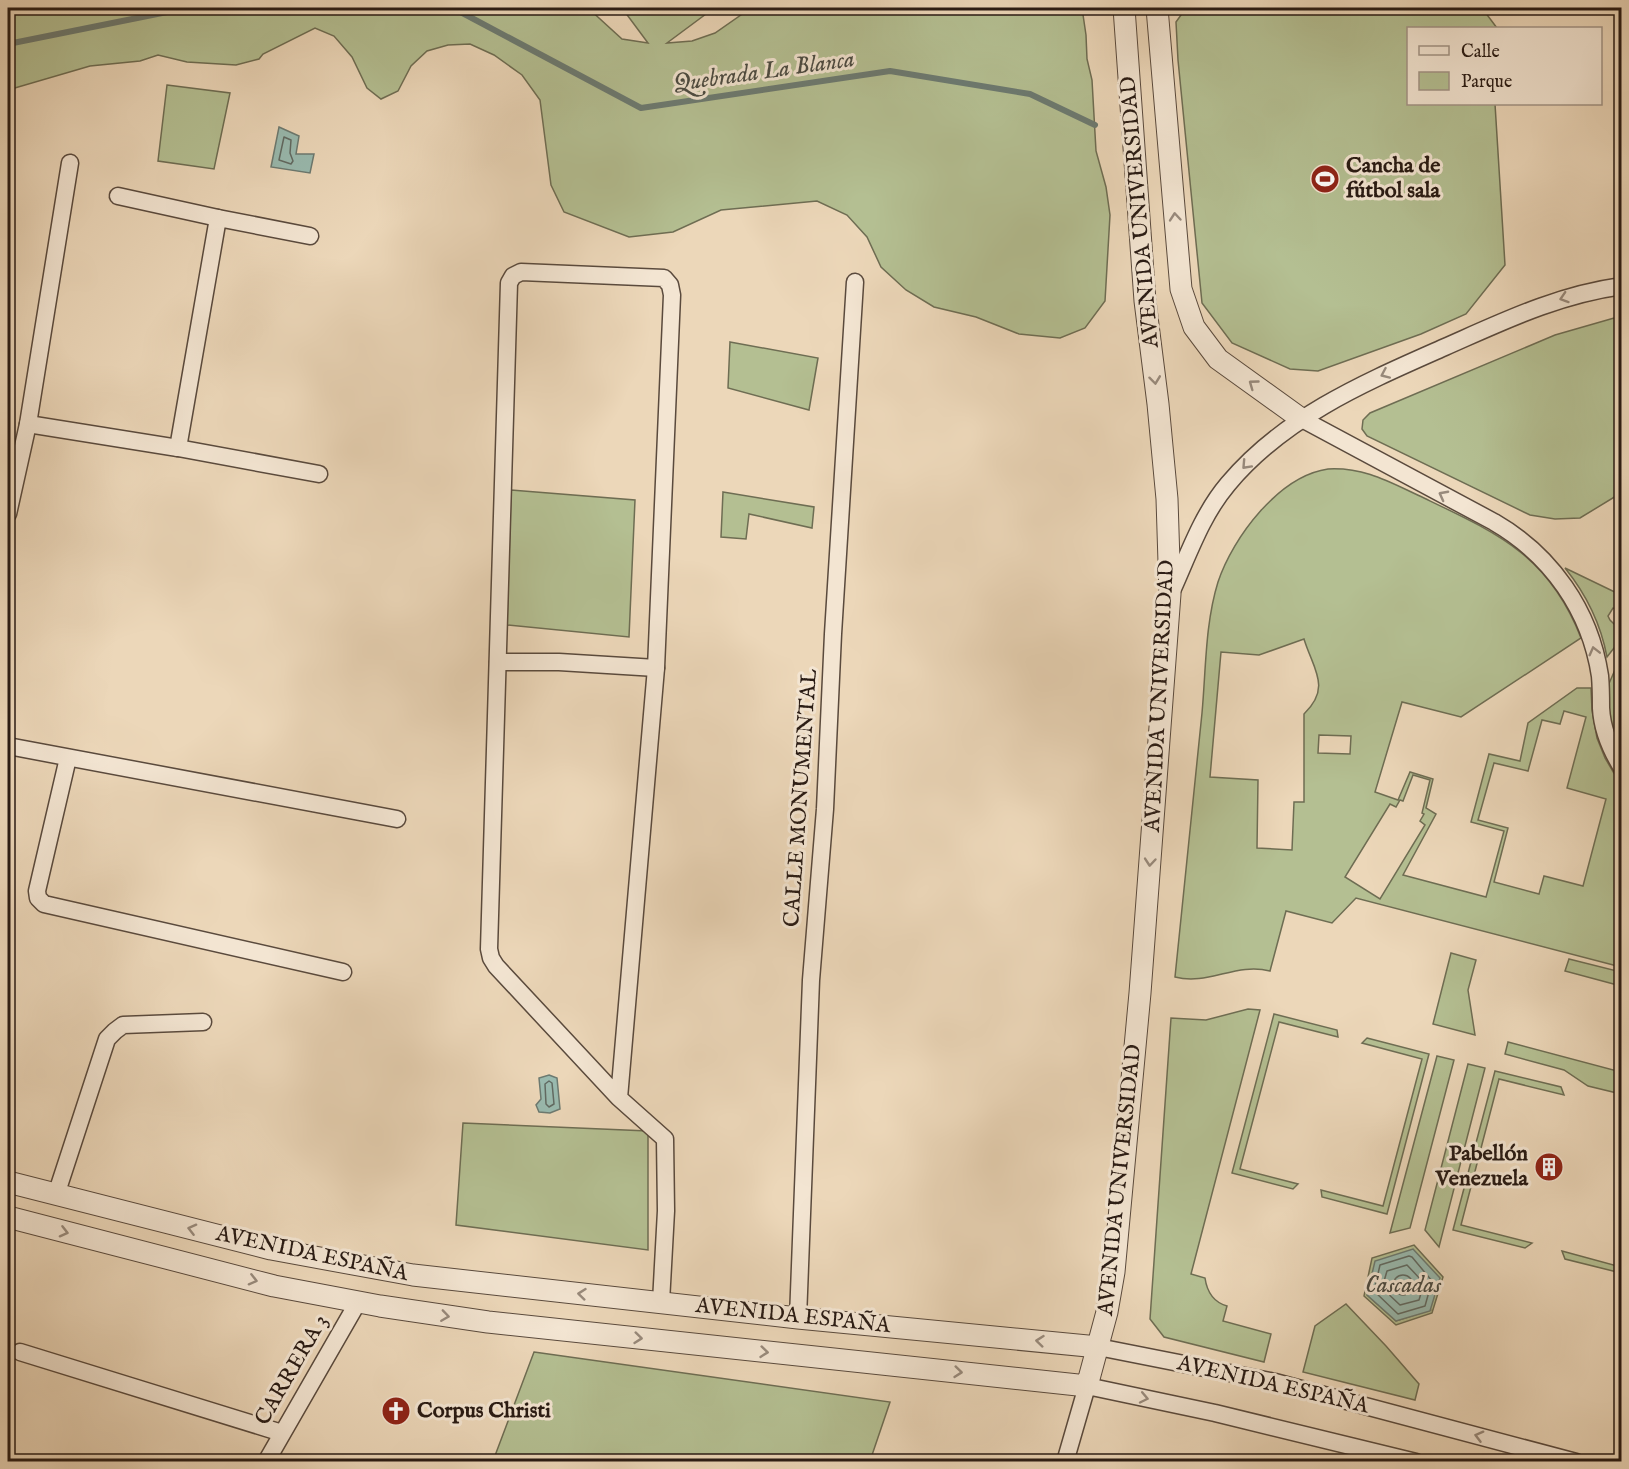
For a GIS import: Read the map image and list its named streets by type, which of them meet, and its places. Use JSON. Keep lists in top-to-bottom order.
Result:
{
  "streets": {
    "street": [
      "AVENIDA UNIVERSIDAD",
      "CALLE MONUMENTAL",
      "AVENIDA ESPAÑA",
      "CARRERA 3"
    ]
  },
  "crossings": [
    ["AVENIDA UNIVERSIDAD", "AVENIDA ESPAÑA"],
    ["CALLE MONUMENTAL", "AVENIDA ESPAÑA"],
    ["AVENIDA ESPAÑA", "CARRERA 3"]
  ],
  "water": ["Quebrada La Blanca", "Cascadas"],
  "places": {
    "sports": ["Cancha de fútbol sala"],
    "building": ["Pabellón Venezuela"],
    "church": ["Corpus Christi"]
  },
  "legend": ["Calle", "Parque"]
}
